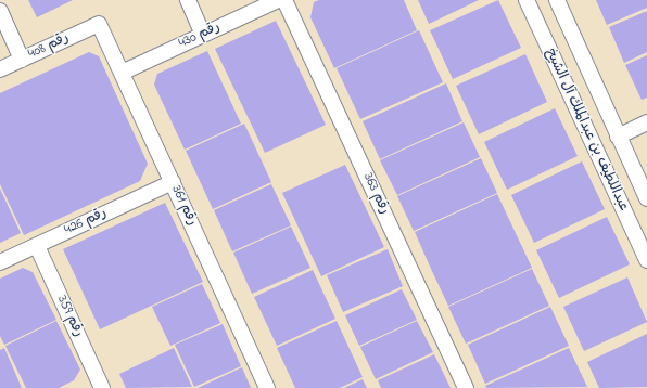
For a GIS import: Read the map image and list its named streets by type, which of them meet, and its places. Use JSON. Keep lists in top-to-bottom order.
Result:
{
  "streets": {
    "street": [
      "رقم 430",
      "رقم 408",
      "عبداللطيف بن عبدالملك آل الشيخ",
      "رقم 363",
      "رقم 361",
      "رقم 426",
      "رقم 359"
    ]
  },
  "crossings": [
    ["رقم 430", "رقم 361"],
    ["رقم 408", "رقم 361"],
    ["رقم 361", "رقم 426"],
    ["رقم 426", "رقم 359"]
  ]
}
